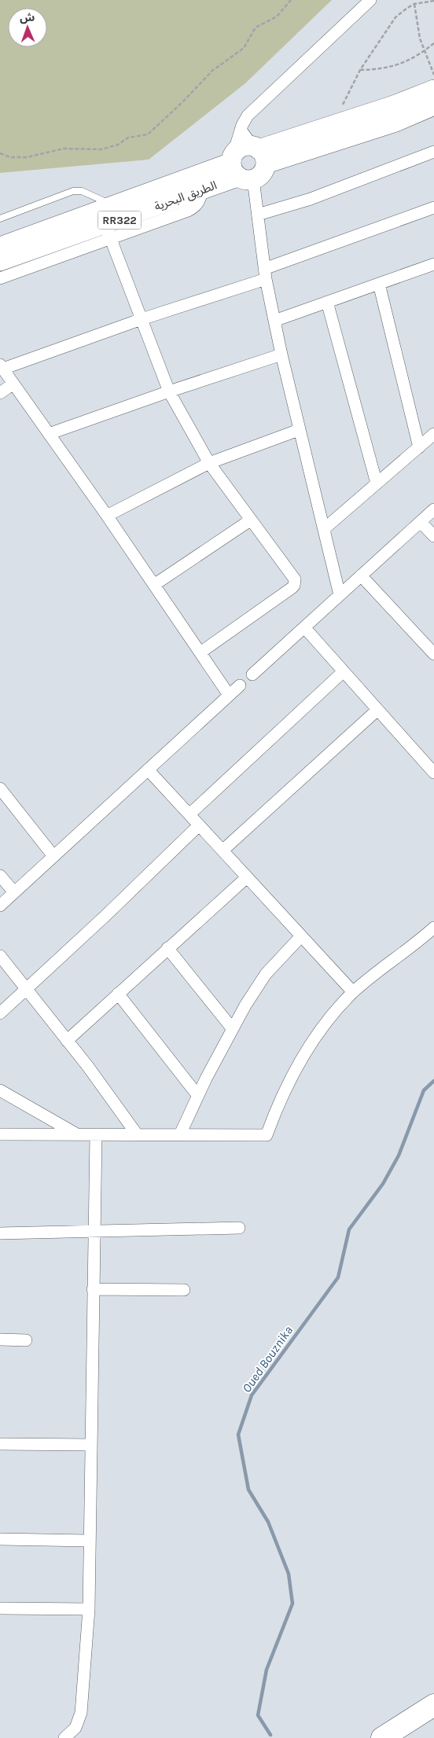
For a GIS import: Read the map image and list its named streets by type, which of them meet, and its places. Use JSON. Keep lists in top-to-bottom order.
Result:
{
  "streets": {
    "main road": ["الطريق البحرية", "RR322"]
  },
  "crossings": [
    ["الطريق البحرية", "RR322"]
  ],
  "water": ["Oued Bouznika"],
  "north": "top"
}
